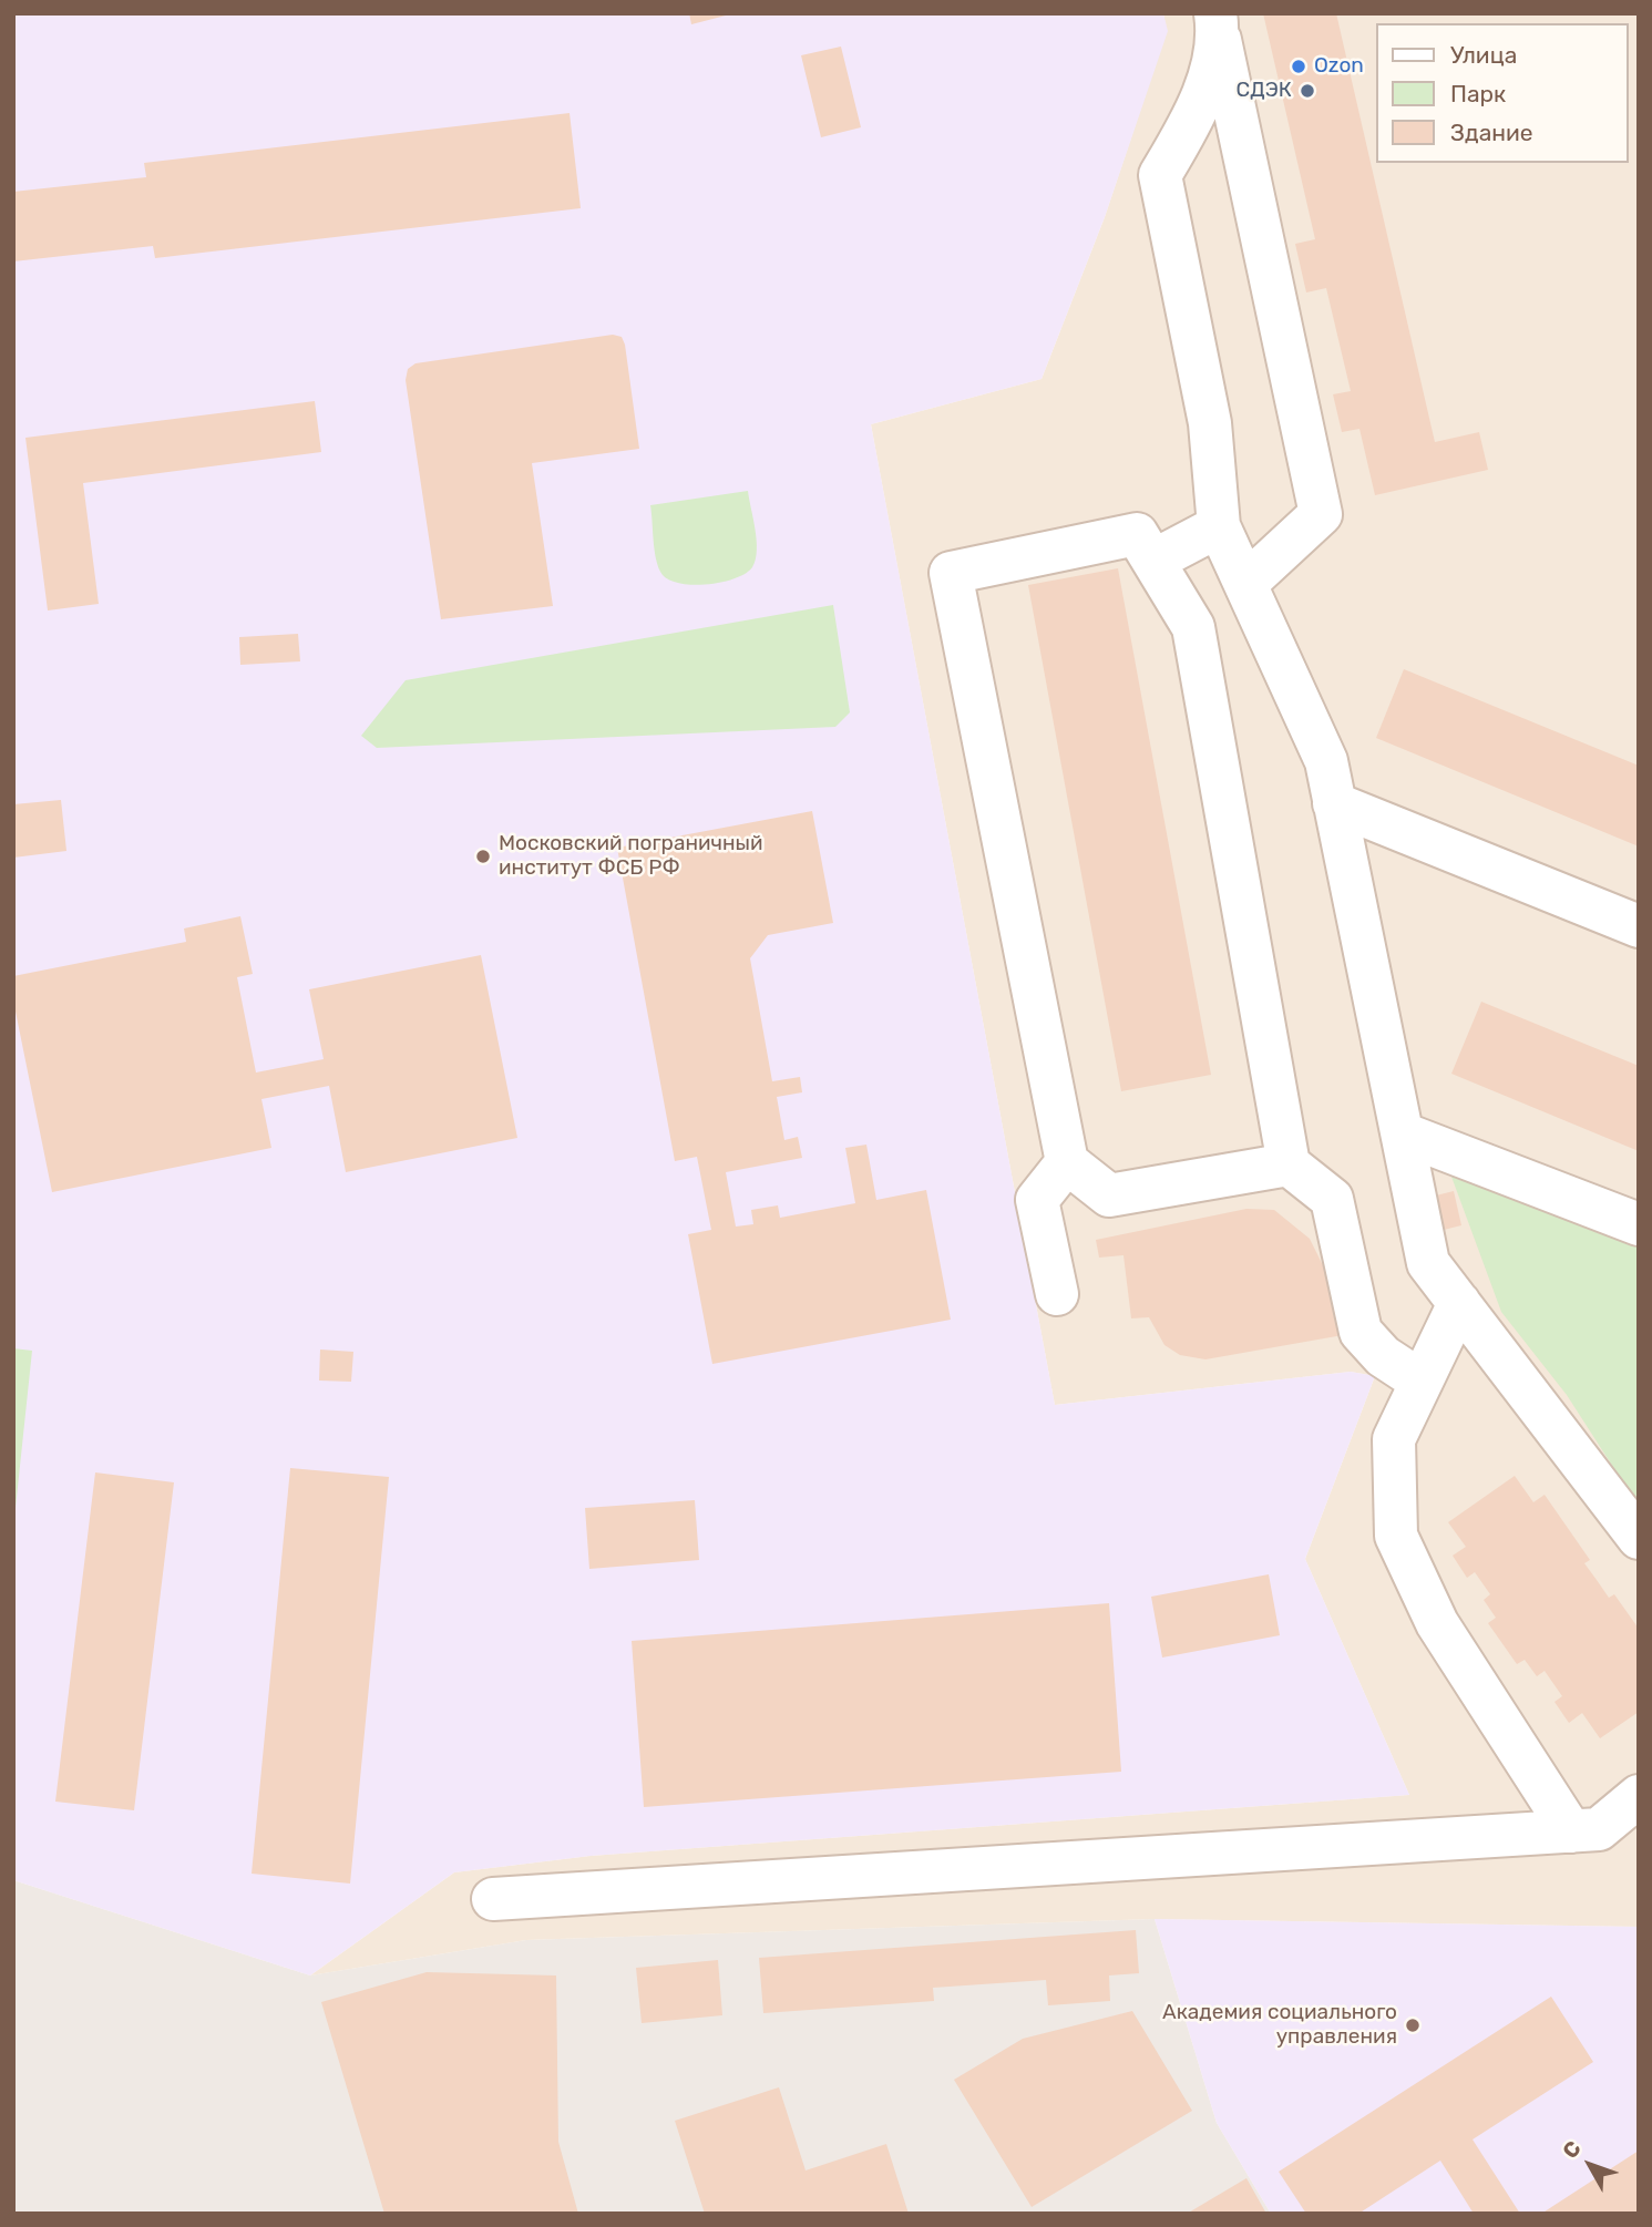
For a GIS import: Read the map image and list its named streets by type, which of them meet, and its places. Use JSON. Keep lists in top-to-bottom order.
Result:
{
  "places": [
    "Ozon",
    "СДЭК",
    "Московский пограничный институт ФСБ РФ",
    "Академия социального управления"
  ],
  "legend": ["Улица", "Парк", "Здание"],
  "north": "top left"
}
